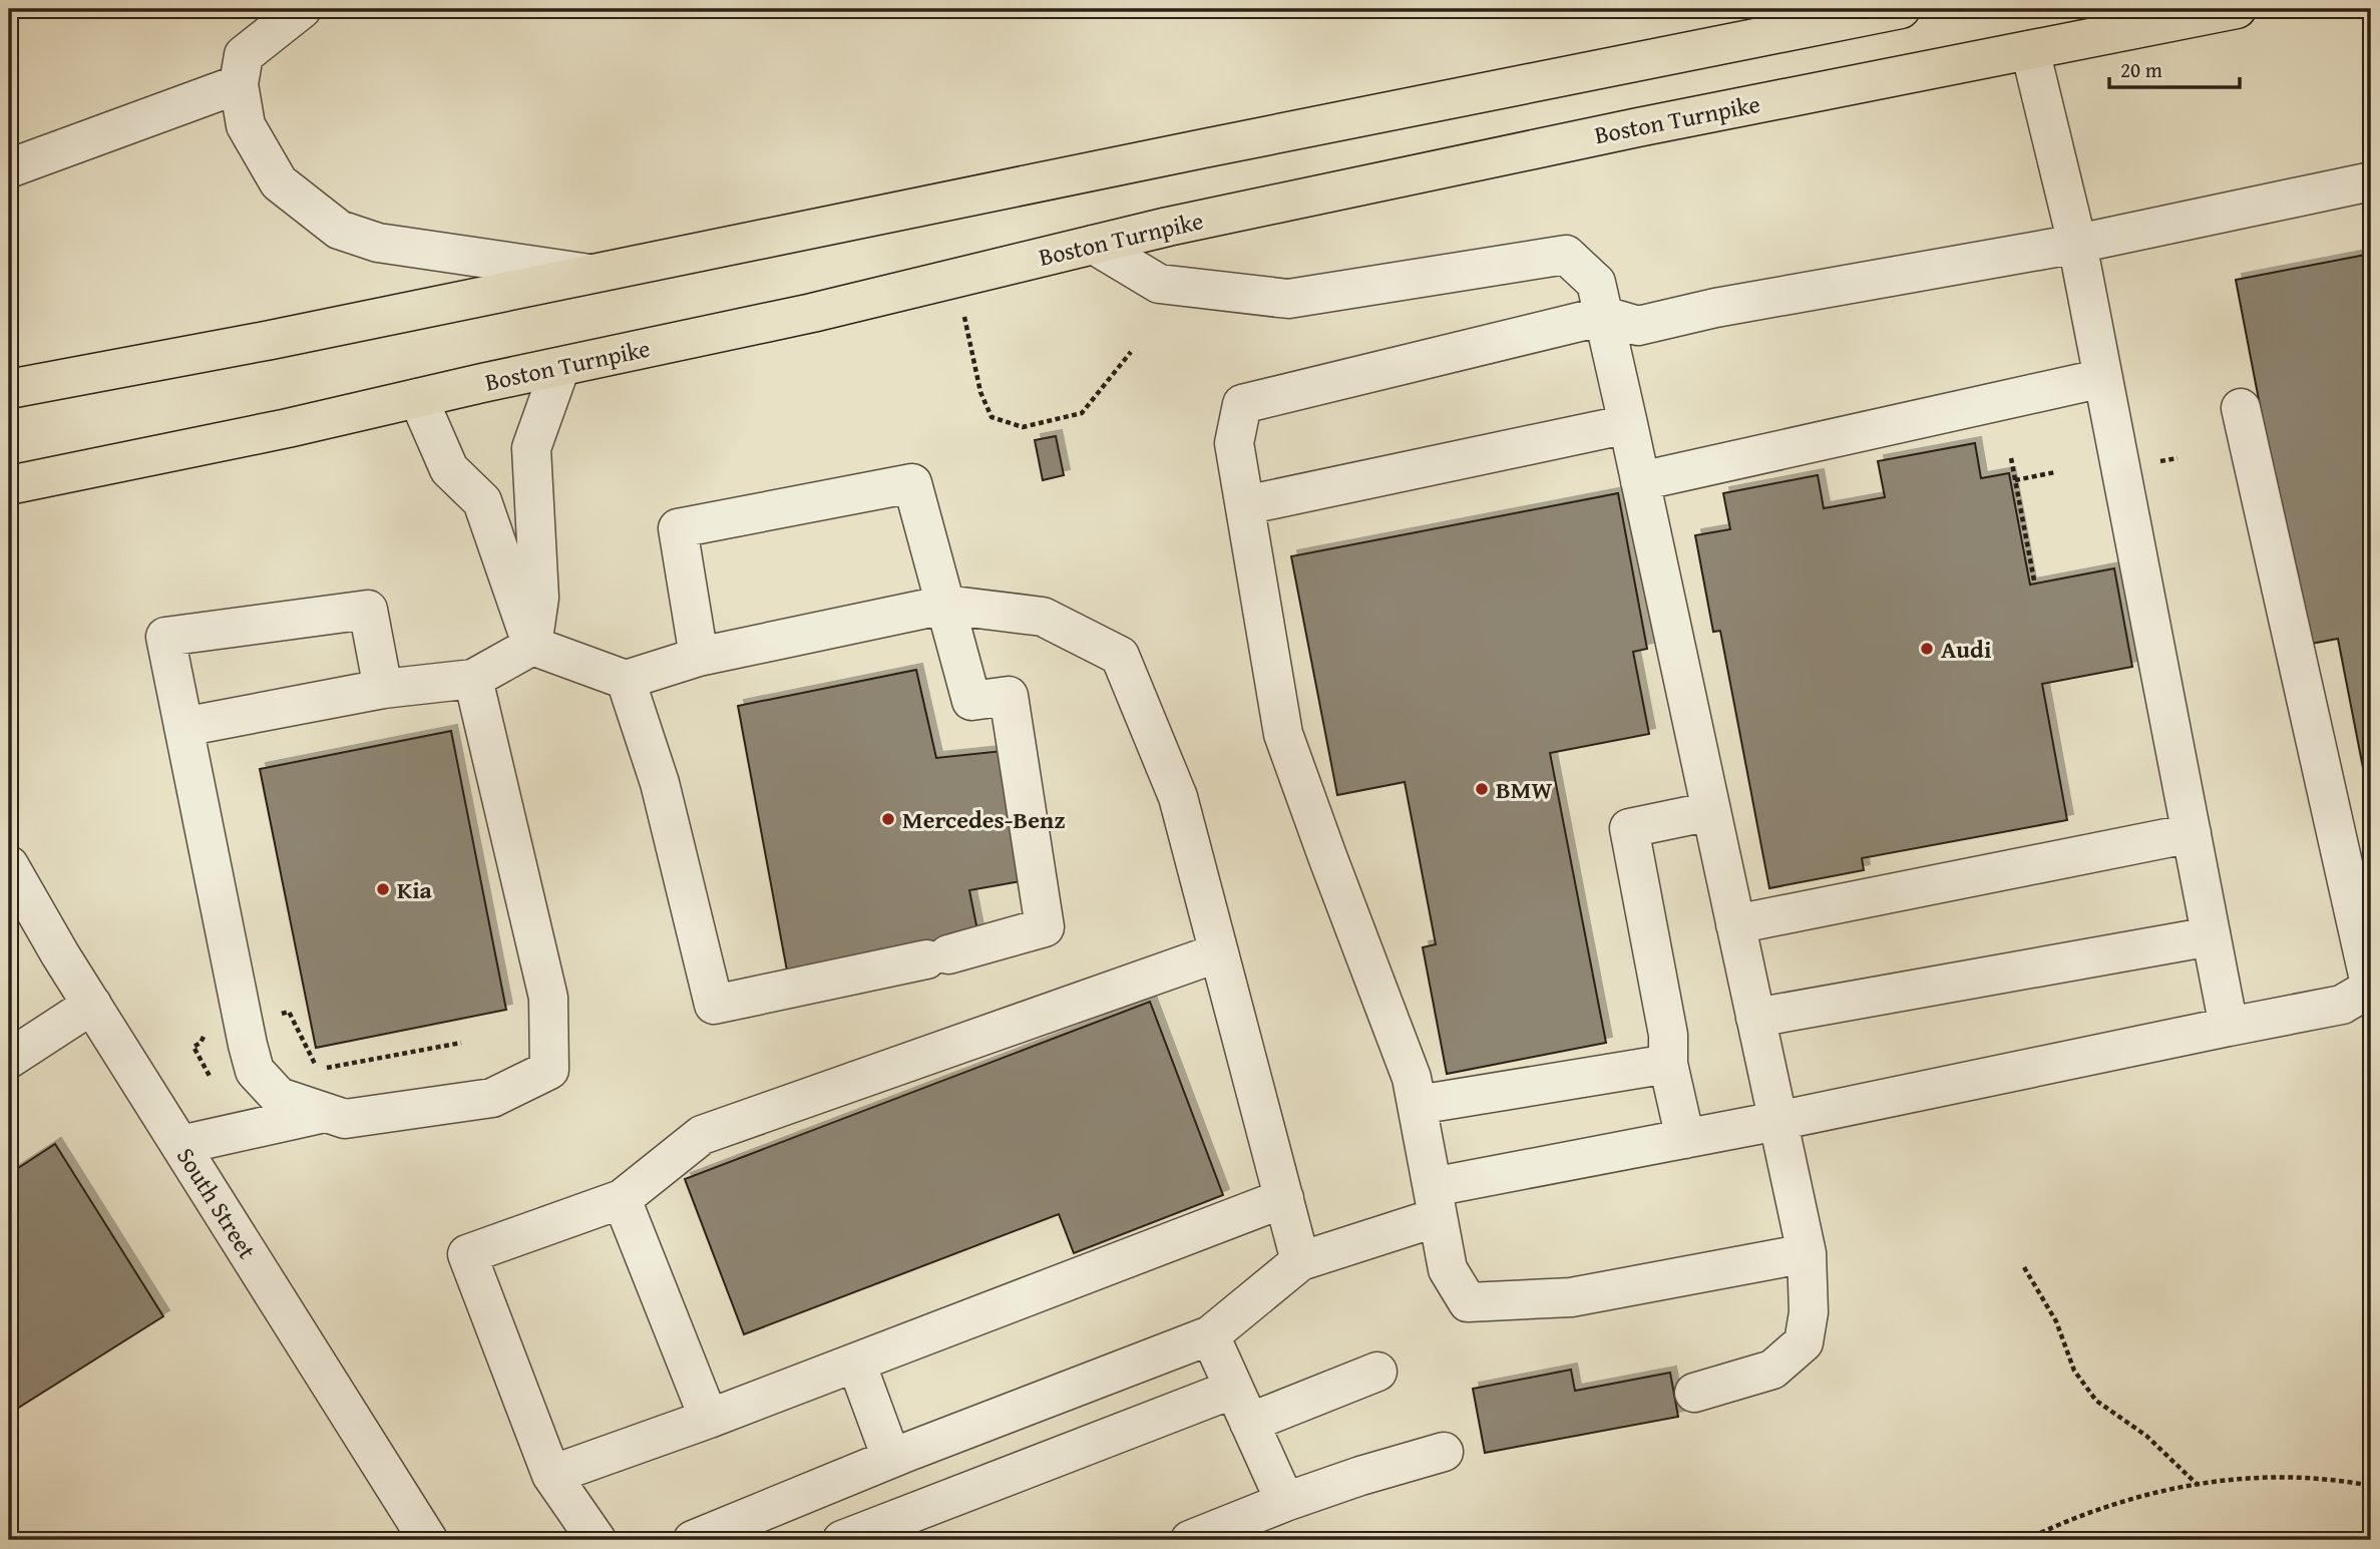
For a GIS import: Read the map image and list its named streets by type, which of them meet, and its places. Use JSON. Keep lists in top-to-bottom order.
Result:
{
  "streets": {
    "highway": ["Boston Turnpike"],
    "street": ["South Street"]
  },
  "places": [
    "Audi",
    "BMW",
    "Mercedes-Benz",
    "Kia"
  ],
  "scale_bar": "20 m"
}
